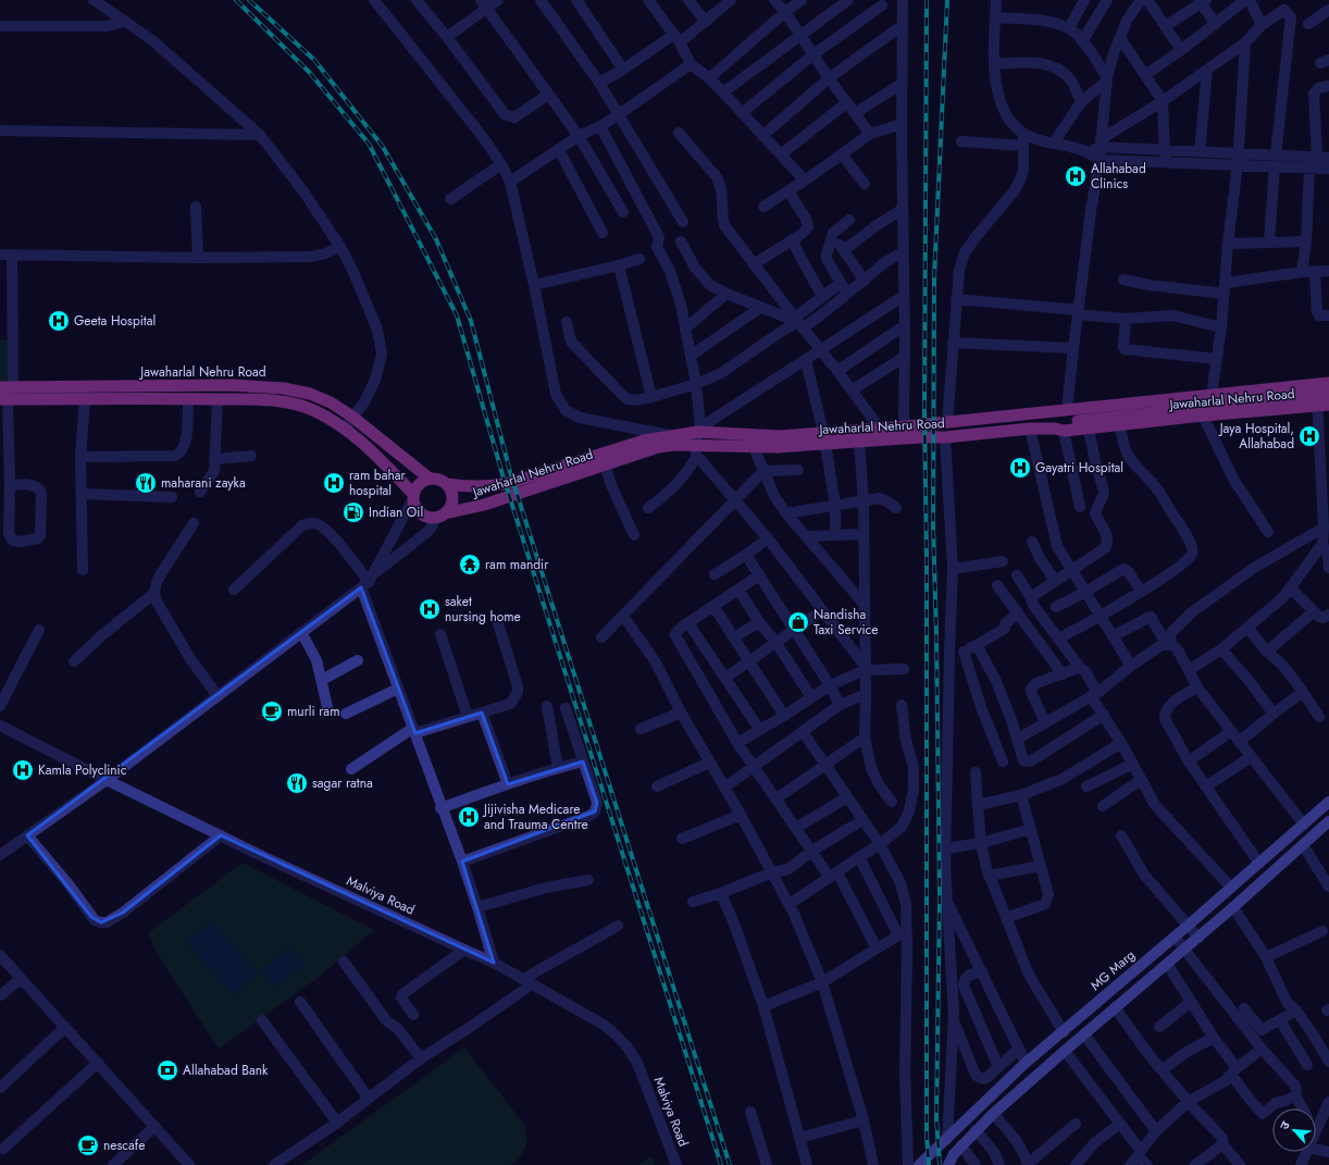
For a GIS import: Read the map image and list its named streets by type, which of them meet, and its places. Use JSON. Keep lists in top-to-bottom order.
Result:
{
  "streets": {
    "highway": ["Jawaharlal Nehru Road"],
    "main road": ["MG Marg"],
    "street": ["Malviya Road"]
  },
  "places": {
    "hospital": [
      "Allahabad Clinics",
      "Geeta Hospital",
      "Jaya Hospital, Allahabad",
      "Gayatri Hospital",
      "ram bahar hospital",
      "saket nursing home",
      "Kamla Polyclinic",
      "Jijivisha Medicare and Trauma Centre"
    ],
    "restaurant": ["maharani zayka", "sagar ratna"],
    "fuel station": ["Indian Oil"],
    "temple": ["ram mandir"],
    "shop": ["Nandisha Taxi Service"],
    "cafe": ["murli ram", "nescafe"],
    "bank": ["Allahabad Bank"]
  },
  "north": "top left"
}
